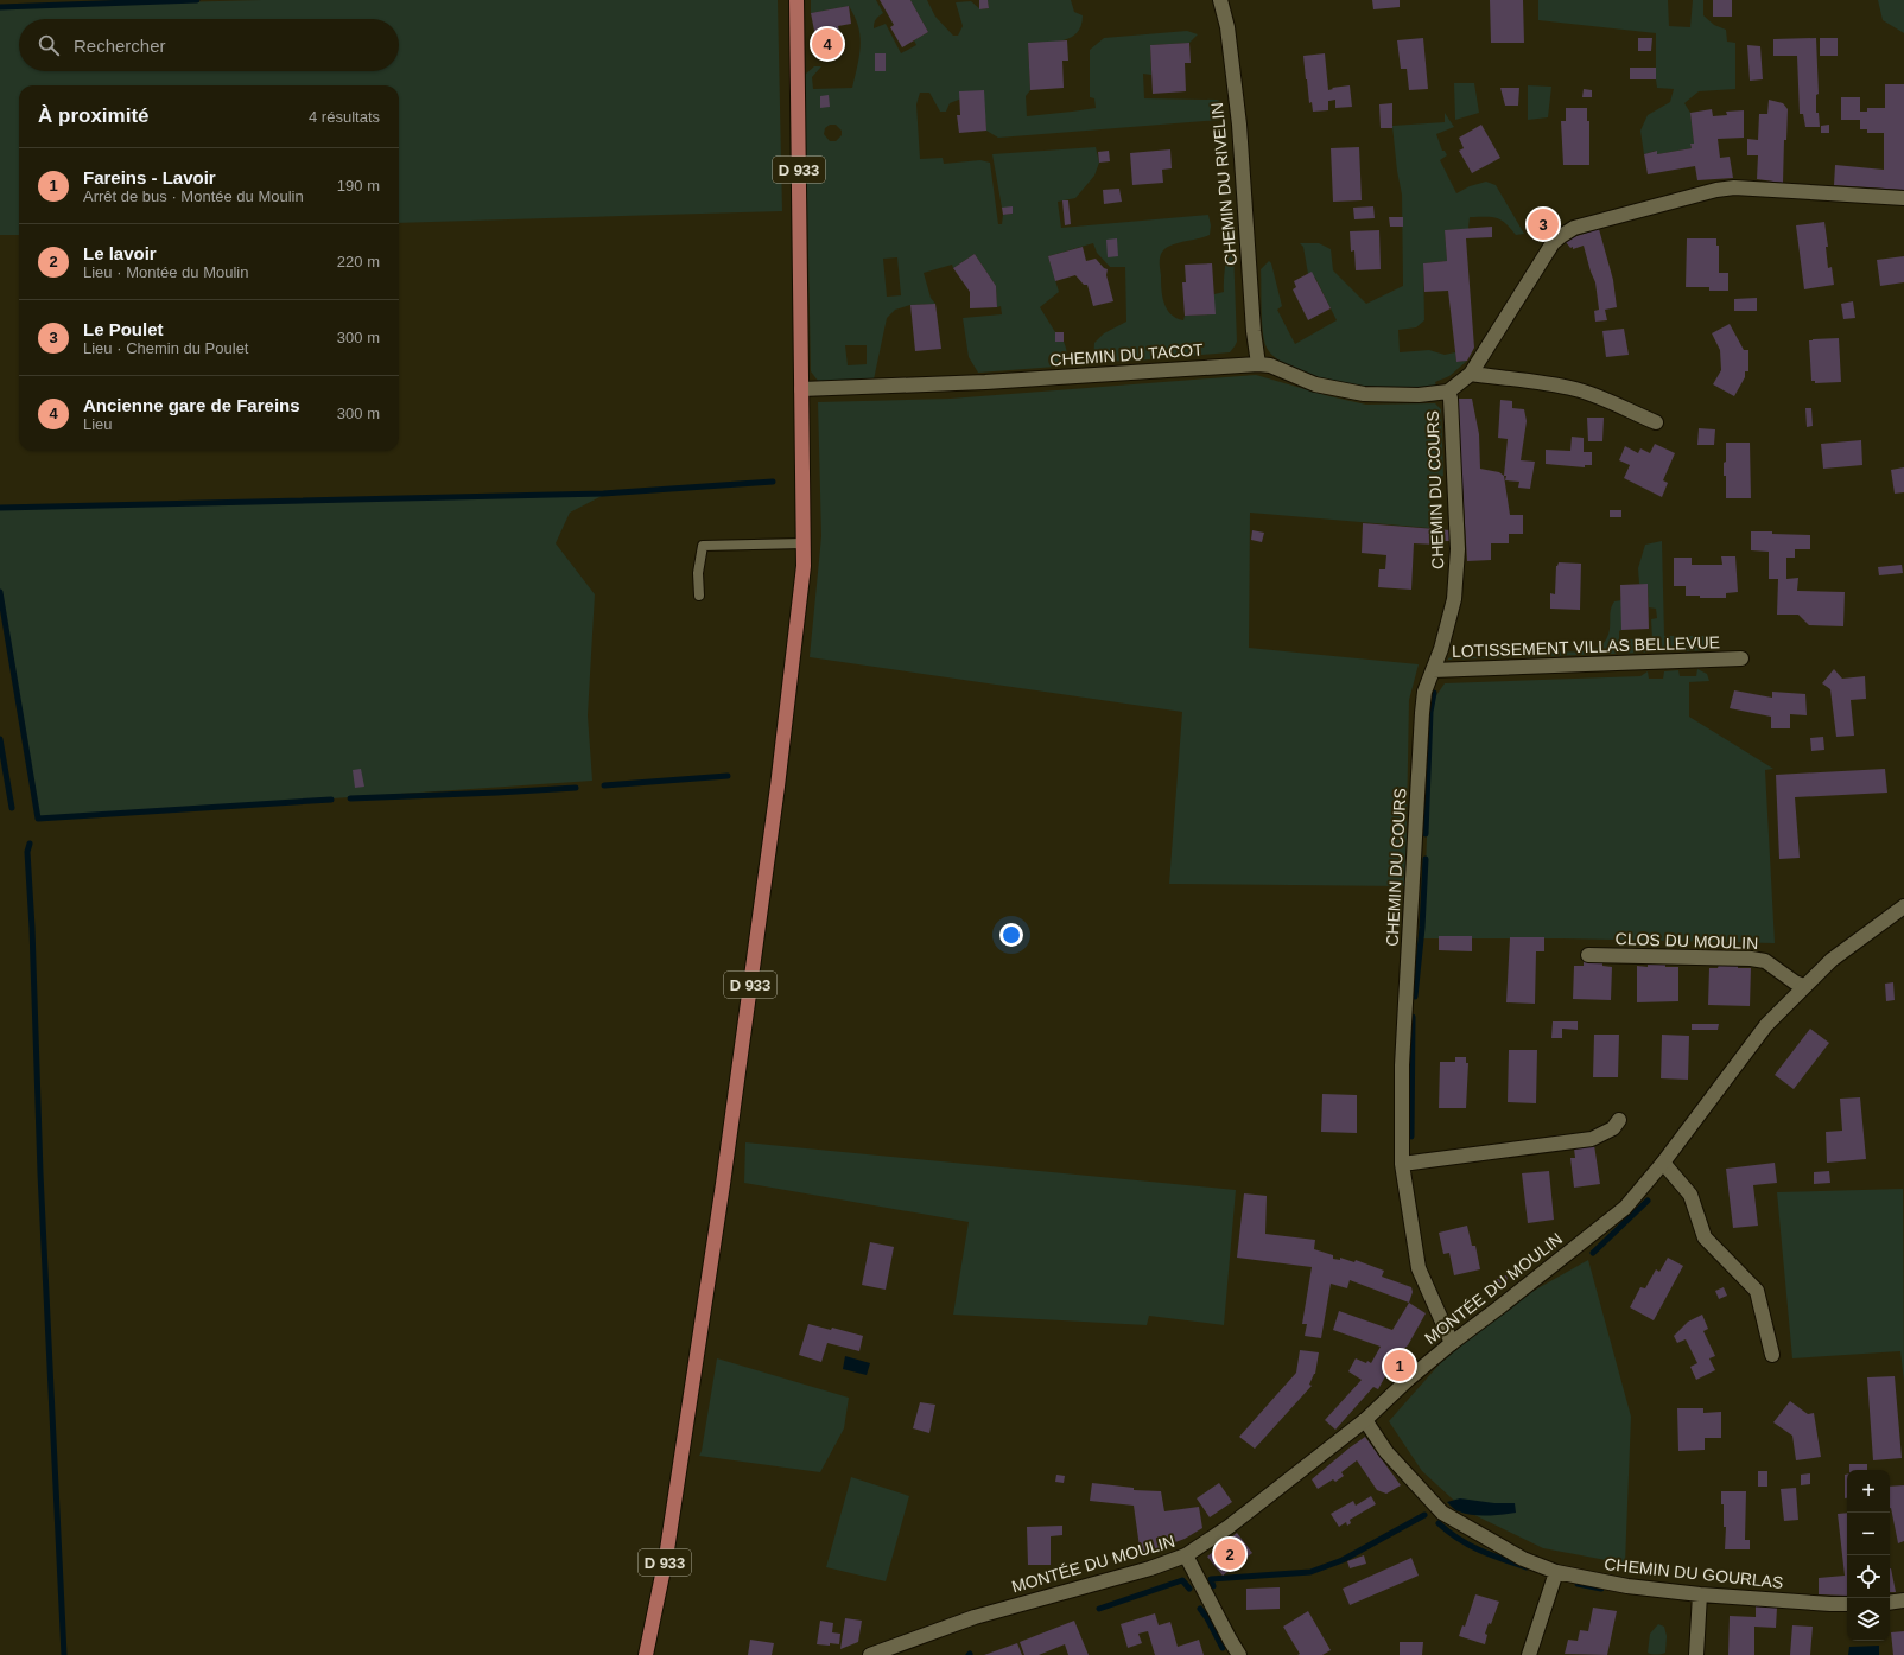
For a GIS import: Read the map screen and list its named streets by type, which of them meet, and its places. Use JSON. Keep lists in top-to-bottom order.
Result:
{
  "streets": {
    "main road": ["D 933"],
    "street": [
      "CHEMIN DU RIVELIN",
      "CHEMIN DU TACOT",
      "CHEMIN DU COURS",
      "LOTISSEMENT VILLAS BELLEVUE",
      "CLOS DU MOULIN",
      "MONTÉE DU MOULIN",
      "CHEMIN DU GOURLAS"
    ]
  },
  "crossings": [
    ["D 933", "CHEMIN DU TACOT"],
    ["CHEMIN DU RIVELIN", "CHEMIN DU TACOT"],
    ["CHEMIN DU TACOT", "CHEMIN DU COURS"],
    ["CHEMIN DU COURS", "LOTISSEMENT VILLAS BELLEVUE"],
    ["CHEMIN DU COURS", "MONTÉE DU MOULIN"],
    ["CLOS DU MOULIN", "MONTÉE DU MOULIN"],
    ["MONTÉE DU MOULIN", "CHEMIN DU GOURLAS"]
  ],
  "page": {
    "search": "Rechercher",
    "pins": [
      "4",
      "3",
      "1",
      "2"
    ],
    "heading": ["À proximité", "4 résultats"],
    "list": [
      {
        "mark": "1",
        "name": "Fareins - Lavoir",
        "note": "Arrêt de bus · Montée du Moulin",
        "value": "190 m"
      },
      {
        "mark": "2",
        "name": "Le lavoir",
        "note": "Lieu · Montée du Moulin",
        "value": "220 m"
      },
      {
        "mark": "3",
        "name": "Le Poulet",
        "note": "Lieu · Chemin du Poulet",
        "value": "300 m"
      },
      {
        "mark": "4",
        "name": "Ancienne gare de Fareins",
        "note": "Lieu",
        "value": "300 m"
      }
    ],
    "map_buttons": ["+", "−"]
  }
}
